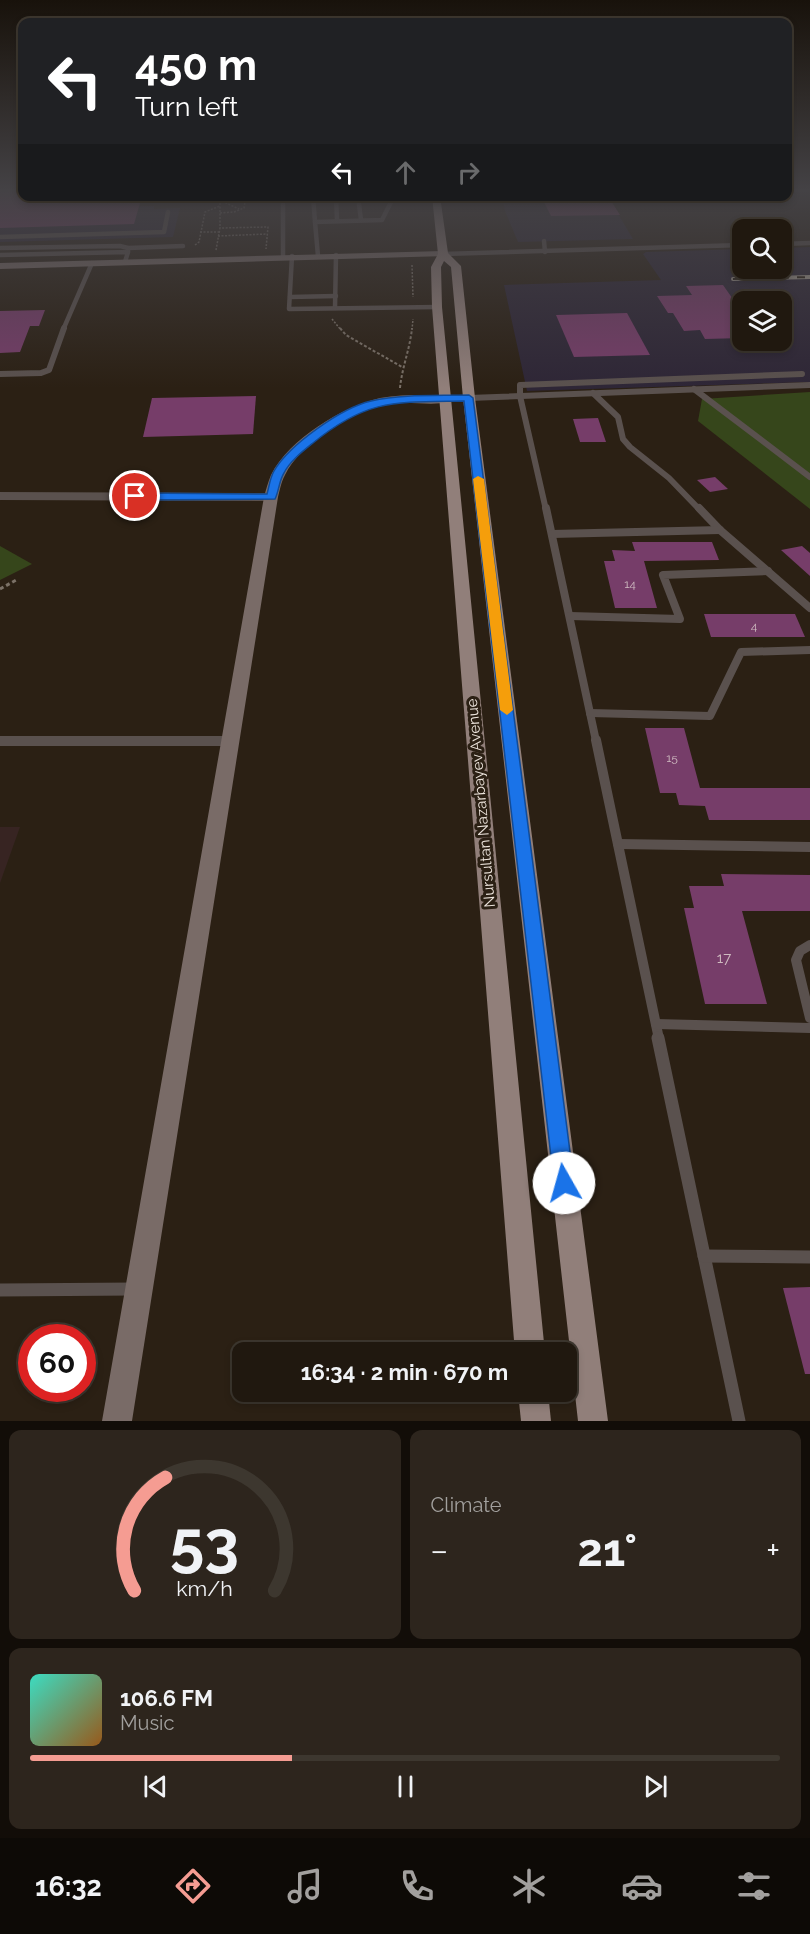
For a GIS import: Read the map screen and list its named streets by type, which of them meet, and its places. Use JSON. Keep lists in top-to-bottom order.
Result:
{
  "streets": {
    "main road": ["Nursultan Nazarbayev Avenue"]
  },
  "house_numbers": [
    "14",
    "4",
    "15",
    "17"
  ],
  "page": {
    "turn": ["450 m", "Turn left"],
    "limit": "60",
    "trip": "16:34 · 2 min · 670 m",
    "tile": "Climate",
    "heat": ["−", "21°", "+"],
    "song": ["106.6 FM", "Music"],
    "tabs": "16:32",
    "gauge": ["53", "km/h"]
  }
}
